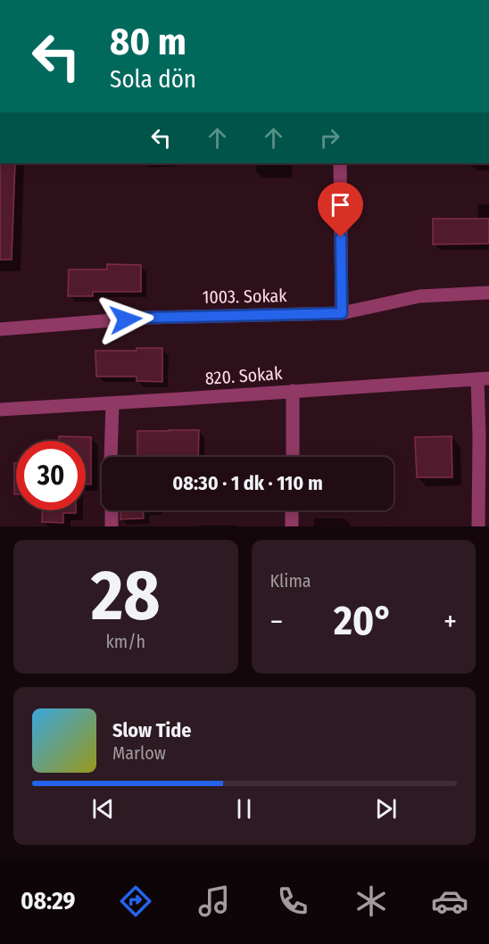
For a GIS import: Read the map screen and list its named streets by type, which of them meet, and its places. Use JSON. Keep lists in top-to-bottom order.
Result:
{
  "streets": {
    "street": ["1003. Sokak", "820. Sokak"]
  },
  "page": {
    "turn": ["80 m", "Sola dön"],
    "limit": "30",
    "trip": "08:30 · 1 dk · 110 m",
    "tile": [
      ["28", "km/h"],
      "Klima"
    ],
    "heat": ["−", "20°", "+"],
    "song": ["Slow Tide", "Marlow"],
    "tabs": "08:29"
  }
}
